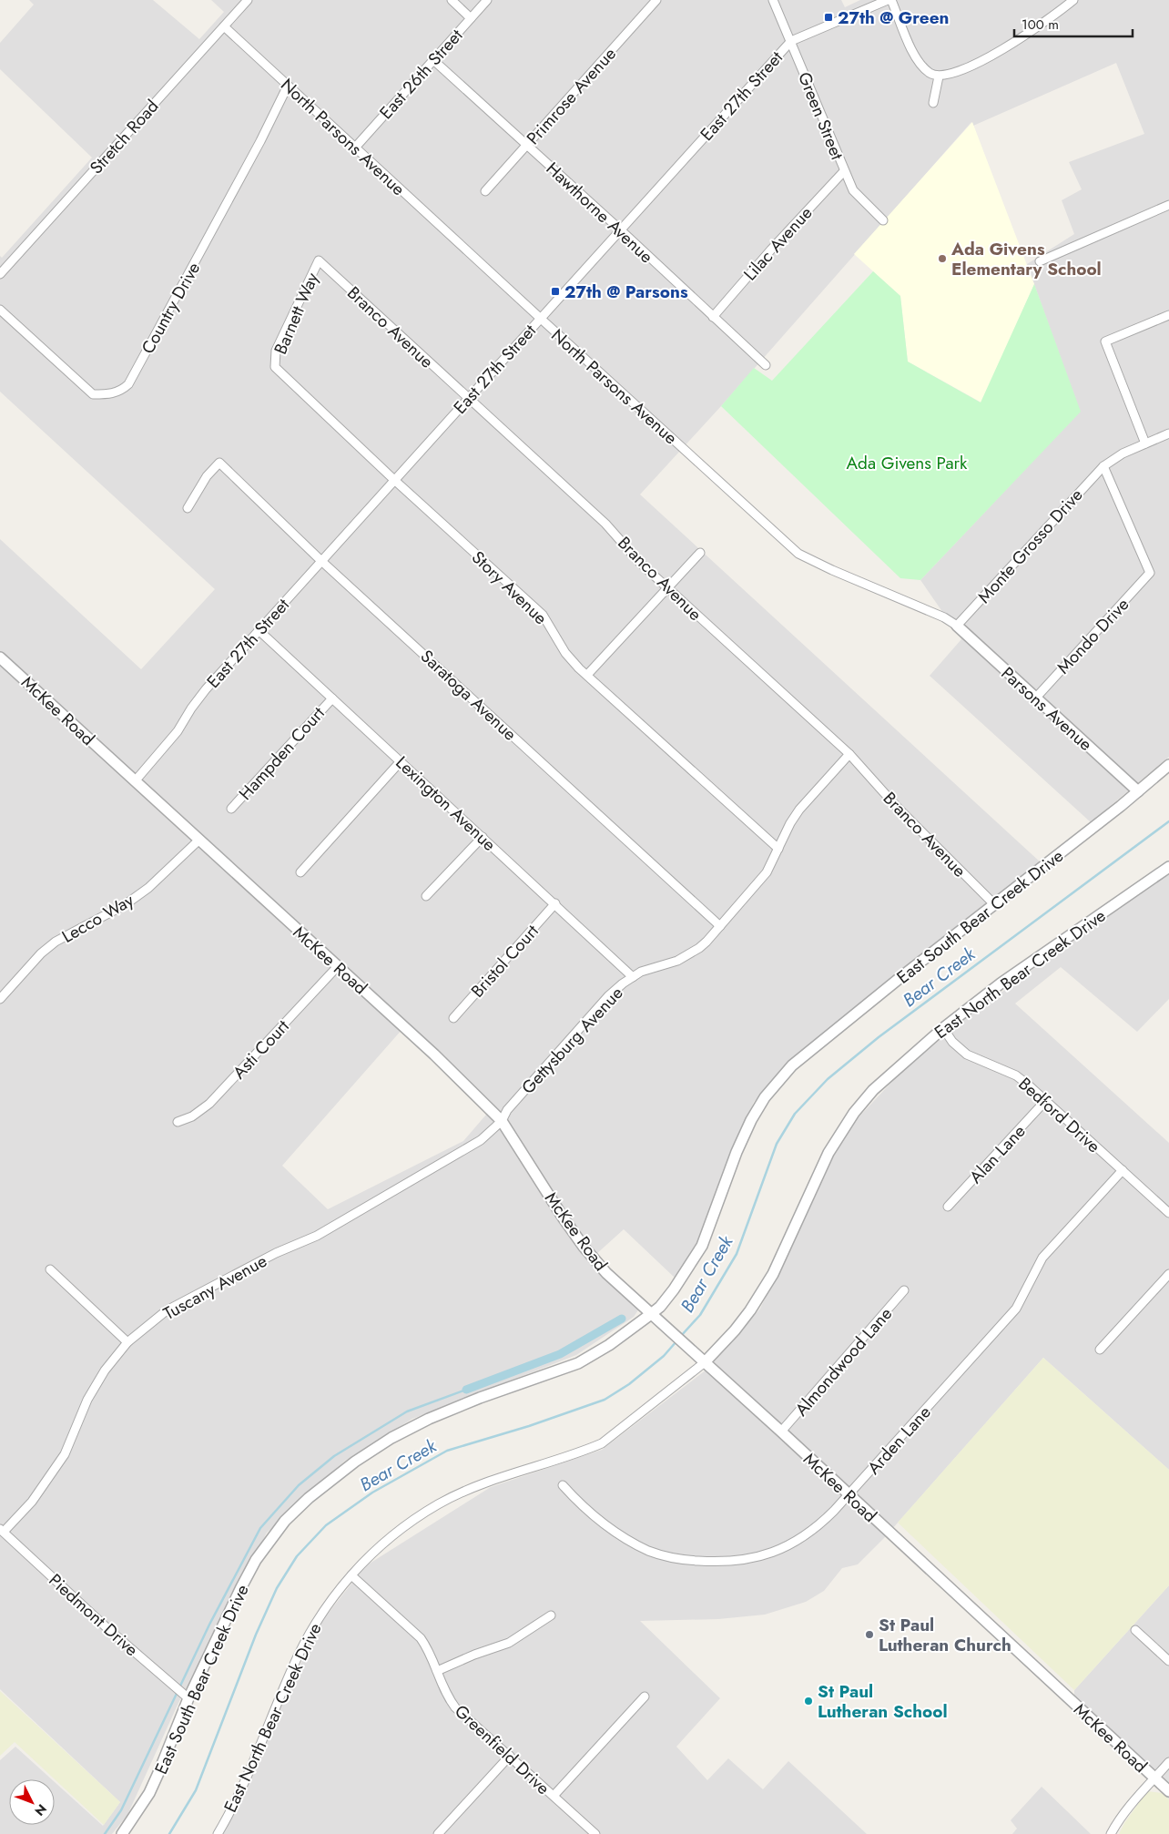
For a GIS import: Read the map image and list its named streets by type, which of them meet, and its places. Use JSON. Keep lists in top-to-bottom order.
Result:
{
  "streets": {
    "street": [
      "East 26th Street",
      "Primrose Avenue",
      "East 27th Street",
      "Green Street",
      "Stretch Road",
      "North Parsons Avenue",
      "Hawthorne Avenue",
      "Lilac Avenue",
      "Country Drive",
      "Barnett Way",
      "Branco Avenue",
      "Monte Grosso Drive",
      "Story Avenue",
      "Mondo Drive",
      "Saratoga Avenue",
      "Parsons Avenue",
      "McKee Road",
      "Hampden Court",
      "Lexington Avenue",
      "East South Bear Creek Drive",
      "Lecco Way",
      "Bristol Court",
      "East North Bear Creek Drive",
      "Gettysburg Avenue",
      "Asti Court",
      "Bedford Drive",
      "Alan Lane",
      "Tuscany Avenue",
      "Almondwood Lane",
      "Arden Lane",
      "Piedmont Drive",
      "Greenfield Drive"
    ]
  },
  "crossings": [
    ["East 26th Street", "North Parsons Avenue"],
    ["East 26th Street", "Hawthorne Avenue"],
    ["Primrose Avenue", "Hawthorne Avenue"],
    ["East 27th Street", "Green Street"],
    ["East 27th Street", "North Parsons Avenue"],
    ["East 27th Street", "Hawthorne Avenue"],
    ["East 27th Street", "Branco Avenue"],
    ["East 27th Street", "Story Avenue"],
    ["East 27th Street", "Saratoga Avenue"],
    ["East 27th Street", "McKee Road"],
    ["East 27th Street", "Lexington Avenue"],
    ["Green Street", "Lilac Avenue"],
    ["Stretch Road", "North Parsons Avenue"],
    ["North Parsons Avenue", "Country Drive"],
    ["North Parsons Avenue", "Monte Grosso Drive"],
    ["North Parsons Avenue", "Parsons Avenue"],
    ["Hawthorne Avenue", "Lilac Avenue"],
    ["Barnett Way", "Branco Avenue"],
    ["Barnett Way", "Story Avenue"],
    ["Branco Avenue", "East South Bear Creek Drive"],
    ["Branco Avenue", "Gettysburg Avenue"],
    ["Monte Grosso Drive", "Mondo Drive"],
    ["Monte Grosso Drive", "Parsons Avenue"],
    ["Story Avenue", "Gettysburg Avenue"],
    ["Mondo Drive", "Parsons Avenue"],
    ["Saratoga Avenue", "Gettysburg Avenue"],
    ["Parsons Avenue", "East South Bear Creek Drive"],
    ["McKee Road", "East South Bear Creek Drive"],
    ["McKee Road", "Lecco Way"],
    ["McKee Road", "East North Bear Creek Drive"],
    ["McKee Road", "Gettysburg Avenue"],
    ["McKee Road", "Asti Court"],
    ["McKee Road", "Tuscany Avenue"],
    ["McKee Road", "Almondwood Lane"],
    ["McKee Road", "Arden Lane"],
    ["Hampden Court", "Lexington Avenue"],
    ["Lexington Avenue", "Bristol Court"],
    ["Lexington Avenue", "Gettysburg Avenue"],
    ["East South Bear Creek Drive", "Piedmont Drive"],
    ["East North Bear Creek Drive", "Bedford Drive"],
    ["East North Bear Creek Drive", "Greenfield Drive"],
    ["Gettysburg Avenue", "Tuscany Avenue"],
    ["Bedford Drive", "Alan Lane"],
    ["Bedford Drive", "Arden Lane"],
    ["Tuscany Avenue", "Piedmont Drive"]
  ],
  "water": ["Bear Creek"],
  "parks": ["Ada Givens Park"],
  "places": {
    "transit": ["27th @ Green", "27th @ Parsons"],
    "other": ["Ada Givens Elementary School", "St Paul Lutheran Church", "St Paul Lutheran School"]
  },
  "scale_bar": "100 m",
  "north": "bottom right"
}
